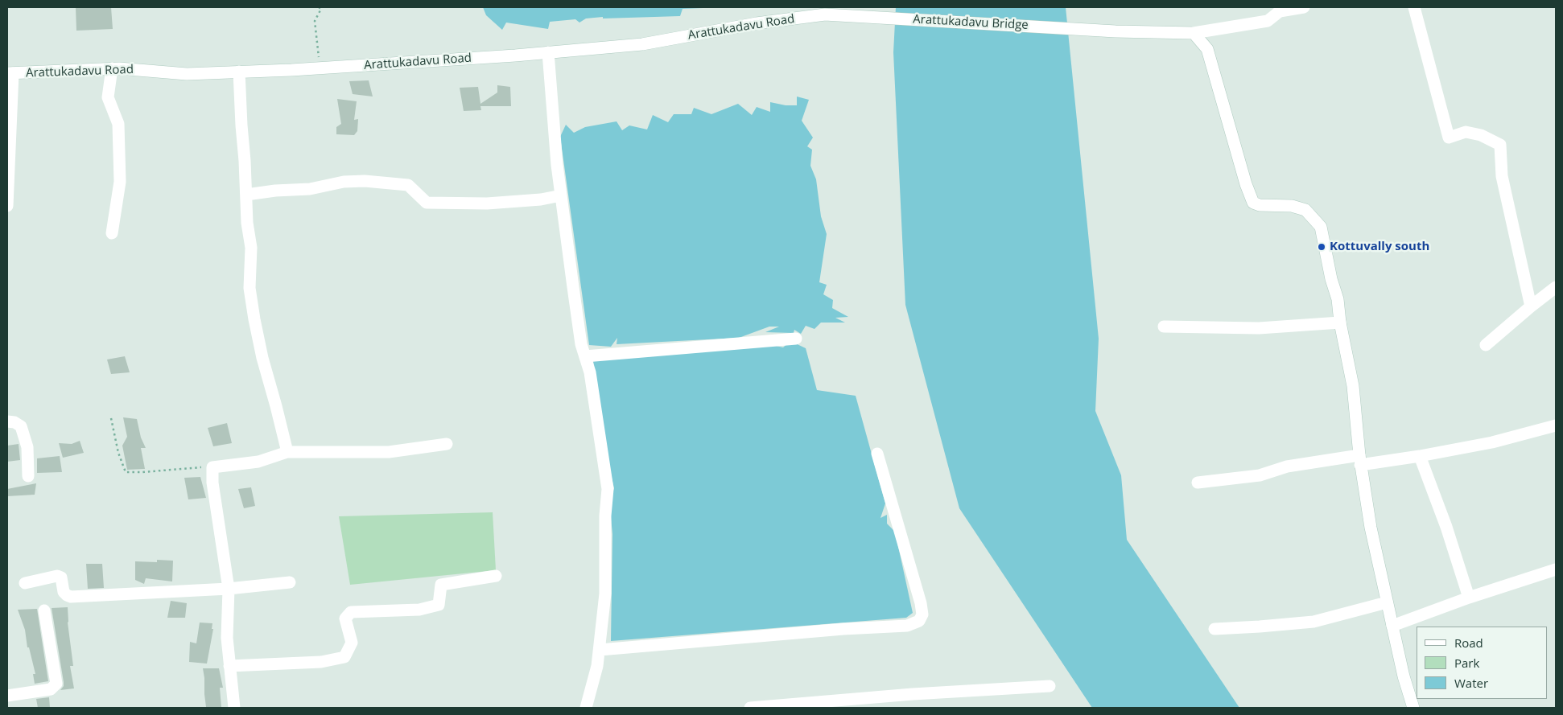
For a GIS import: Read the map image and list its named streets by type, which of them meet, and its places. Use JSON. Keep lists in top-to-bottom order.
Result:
{
  "streets": {
    "street": ["Arattukadavu Bridge", "Arattukadavu Road"]
  },
  "crossings": [
    ["Arattukadavu Bridge", "Arattukadavu Road"]
  ],
  "places": ["Kottuvally south"],
  "legend": ["Road", "Park", "Water"]
}
